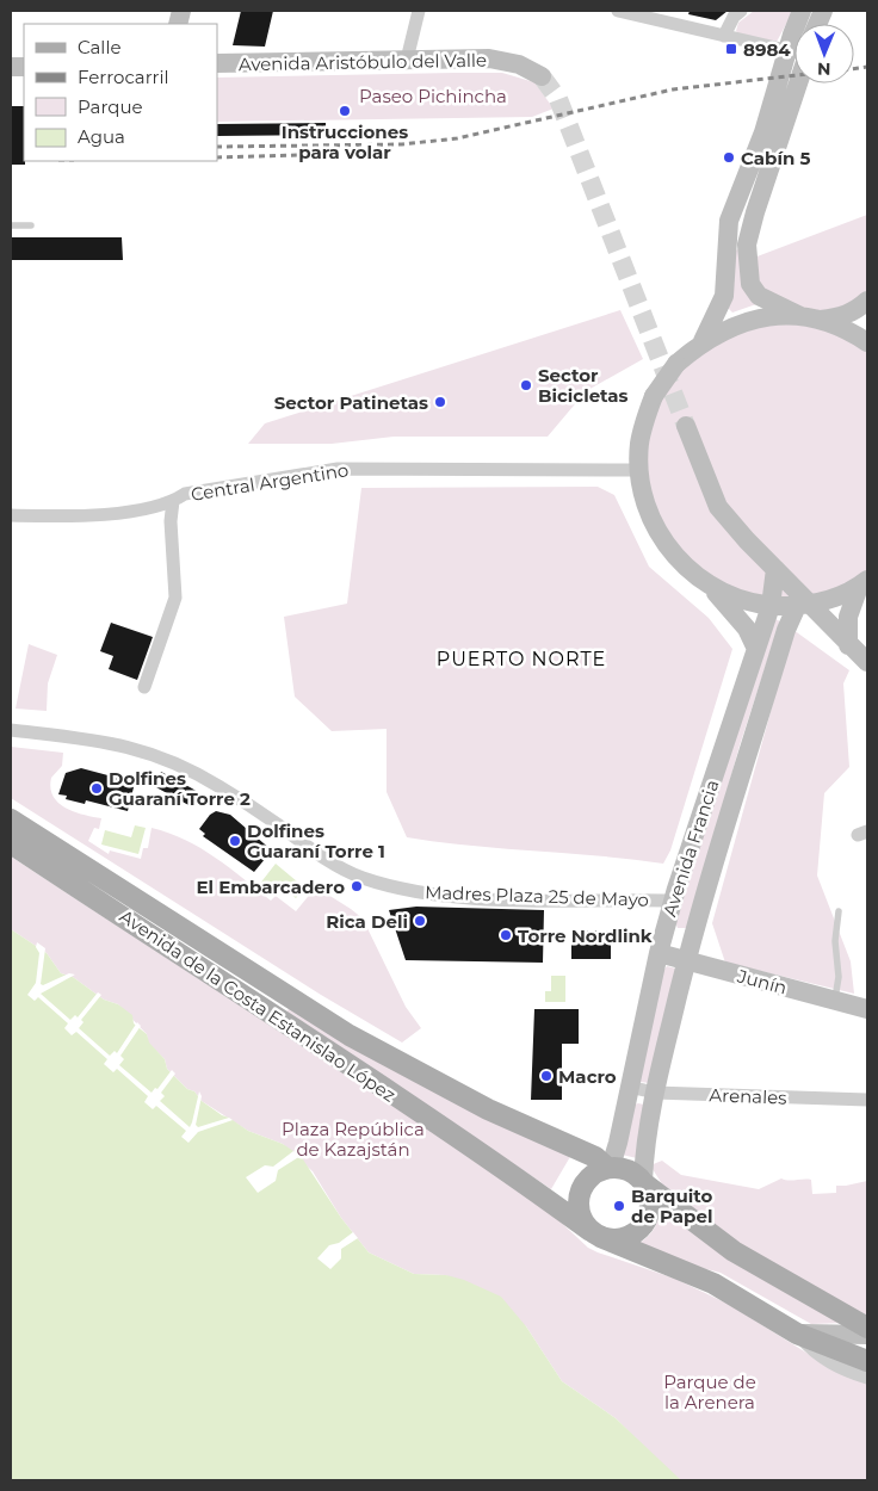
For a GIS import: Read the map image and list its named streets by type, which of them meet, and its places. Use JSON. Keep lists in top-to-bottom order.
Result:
{
  "streets": {
    "main road": [
      "Avenida Aristóbulo del Valle",
      "Avenida Francia",
      "Junín",
      "Avenida de la Costa Estanislao López"
    ],
    "street": ["Central Argentino", "Madres Plaza 25 de Mayo", "Arenales"]
  },
  "crossings": [
    ["Avenida Francia", "Madres Plaza 25 de Mayo"],
    ["Avenida Francia", "Junín"],
    ["Avenida Francia", "Avenida de la Costa Estanislao López"],
    ["Avenida Francia", "Arenales"]
  ],
  "districts": ["PUERTO NORTE"],
  "parks": ["Paseo Pichincha", "Plaza República de Kazajstán", "Parque de la Arenera"],
  "places": {
    "transit": ["8984"],
    "other": [
      "Instrucciones para volar",
      "Cabín 5",
      "Sector Bicicletas",
      "Sector Patinetas",
      "Dolfines Guaraní Torre 2",
      "Dolfines Guaraní Torre 1",
      "El Embarcadero",
      "Rica Deli",
      "Torre Nordlink",
      "Macro",
      "Barquito de Papel"
    ]
  },
  "legend": [
    "Calle",
    "Ferrocarril",
    "Parque",
    "Agua"
  ],
  "north": "bottom"
}
